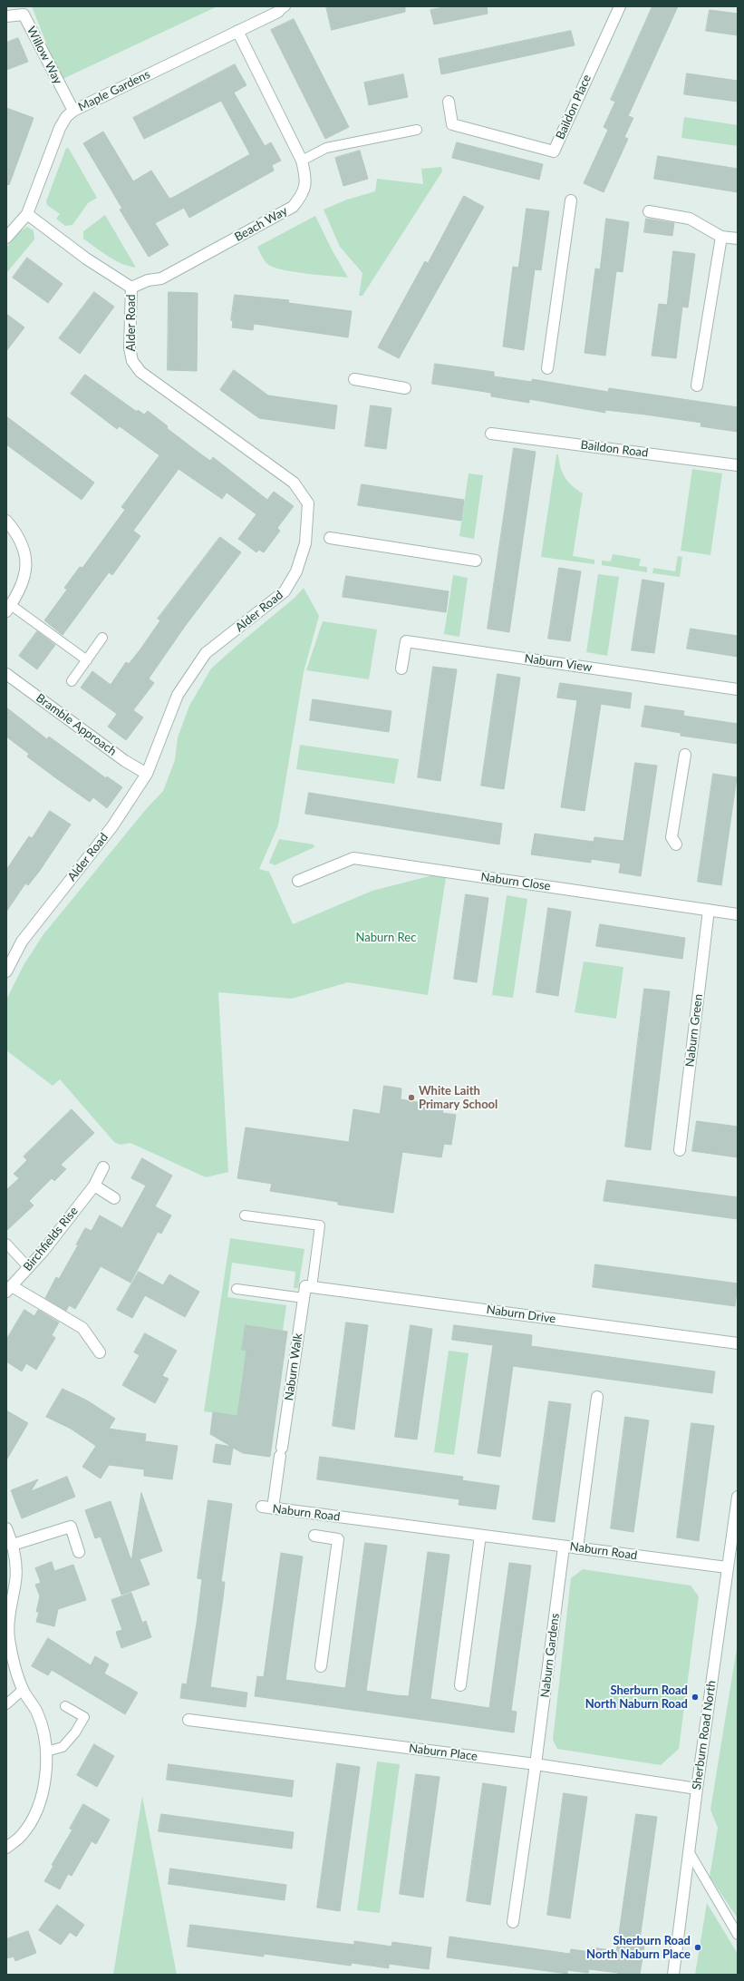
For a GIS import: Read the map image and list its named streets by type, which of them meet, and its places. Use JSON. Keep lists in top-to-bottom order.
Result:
{
  "streets": {
    "street": [
      "Willow Way",
      "Maple Gardens",
      "Baildon Place",
      "Beach Way",
      "Alder Road",
      "Baildon Road",
      "Naburn View",
      "Bramble Approach",
      "Naburn Close",
      "Naburn Green",
      "Birchfields Rise",
      "Naburn Drive",
      "Naburn Walk",
      "Naburn Road",
      "Naburn Gardens",
      "Sherburn Road North",
      "Naburn Place"
    ]
  },
  "crossings": [
    ["Willow Way", "Maple Gardens"],
    ["Maple Gardens", "Beach Way"],
    ["Maple Gardens", "Alder Road"],
    ["Beach Way", "Alder Road"],
    ["Alder Road", "Bramble Approach"],
    ["Naburn Close", "Naburn Green"],
    ["Naburn Drive", "Naburn Walk"],
    ["Naburn Walk", "Naburn Road"],
    ["Naburn Road", "Naburn Gardens"],
    ["Naburn Road", "Sherburn Road North"],
    ["Naburn Gardens", "Naburn Place"],
    ["Sherburn Road North", "Naburn Place"]
  ],
  "parks": ["Naburn Rec"],
  "places": ["White Laith Primary School", "Sherburn Road North Naburn Road", "Sherburn Road North Naburn Place"]
}
